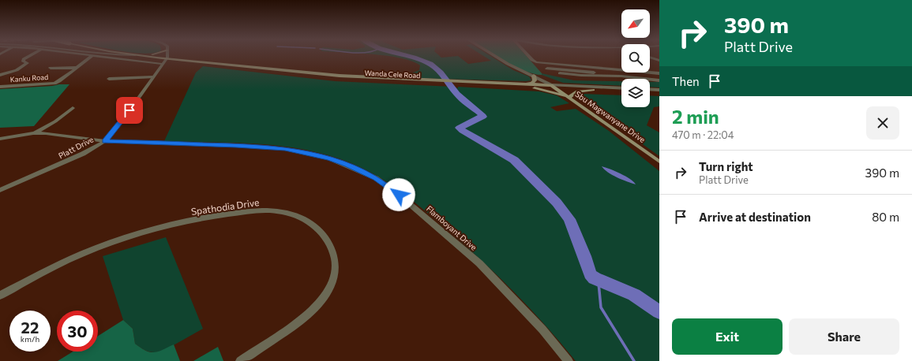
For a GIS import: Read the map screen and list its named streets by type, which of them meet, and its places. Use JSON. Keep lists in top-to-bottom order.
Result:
{
  "streets": {
    "main road": ["Wanda Cele Road", "Sbu Magwanyane Drive"],
    "street": [
      "Kanku Road",
      "Platt Drive",
      "Spathodia Drive",
      "Flamboyant Drive"
    ]
  },
  "crossings": [
    ["Wanda Cele Road", "Sbu Magwanyane Drive"],
    ["Wanda Cele Road", "Platt Drive"],
    ["Platt Drive", "Flamboyant Drive"]
  ],
  "north": "bottom left",
  "page": {
    "turn": ["390 m", "Platt Drive"],
    "then": "Then",
    "heading": ["2 min", "470 m · 22:04"],
    "list": [
      {
        "name": "Turn right",
        "note": "Platt Drive",
        "value": "390 m"
      },
      {
        "name": "Arrive at destination",
        "value": "80 m"
      }
    ],
    "speed": "22 km/h",
    "limit": "30",
    "buttons": ["Exit", "Share"]
  }
}
